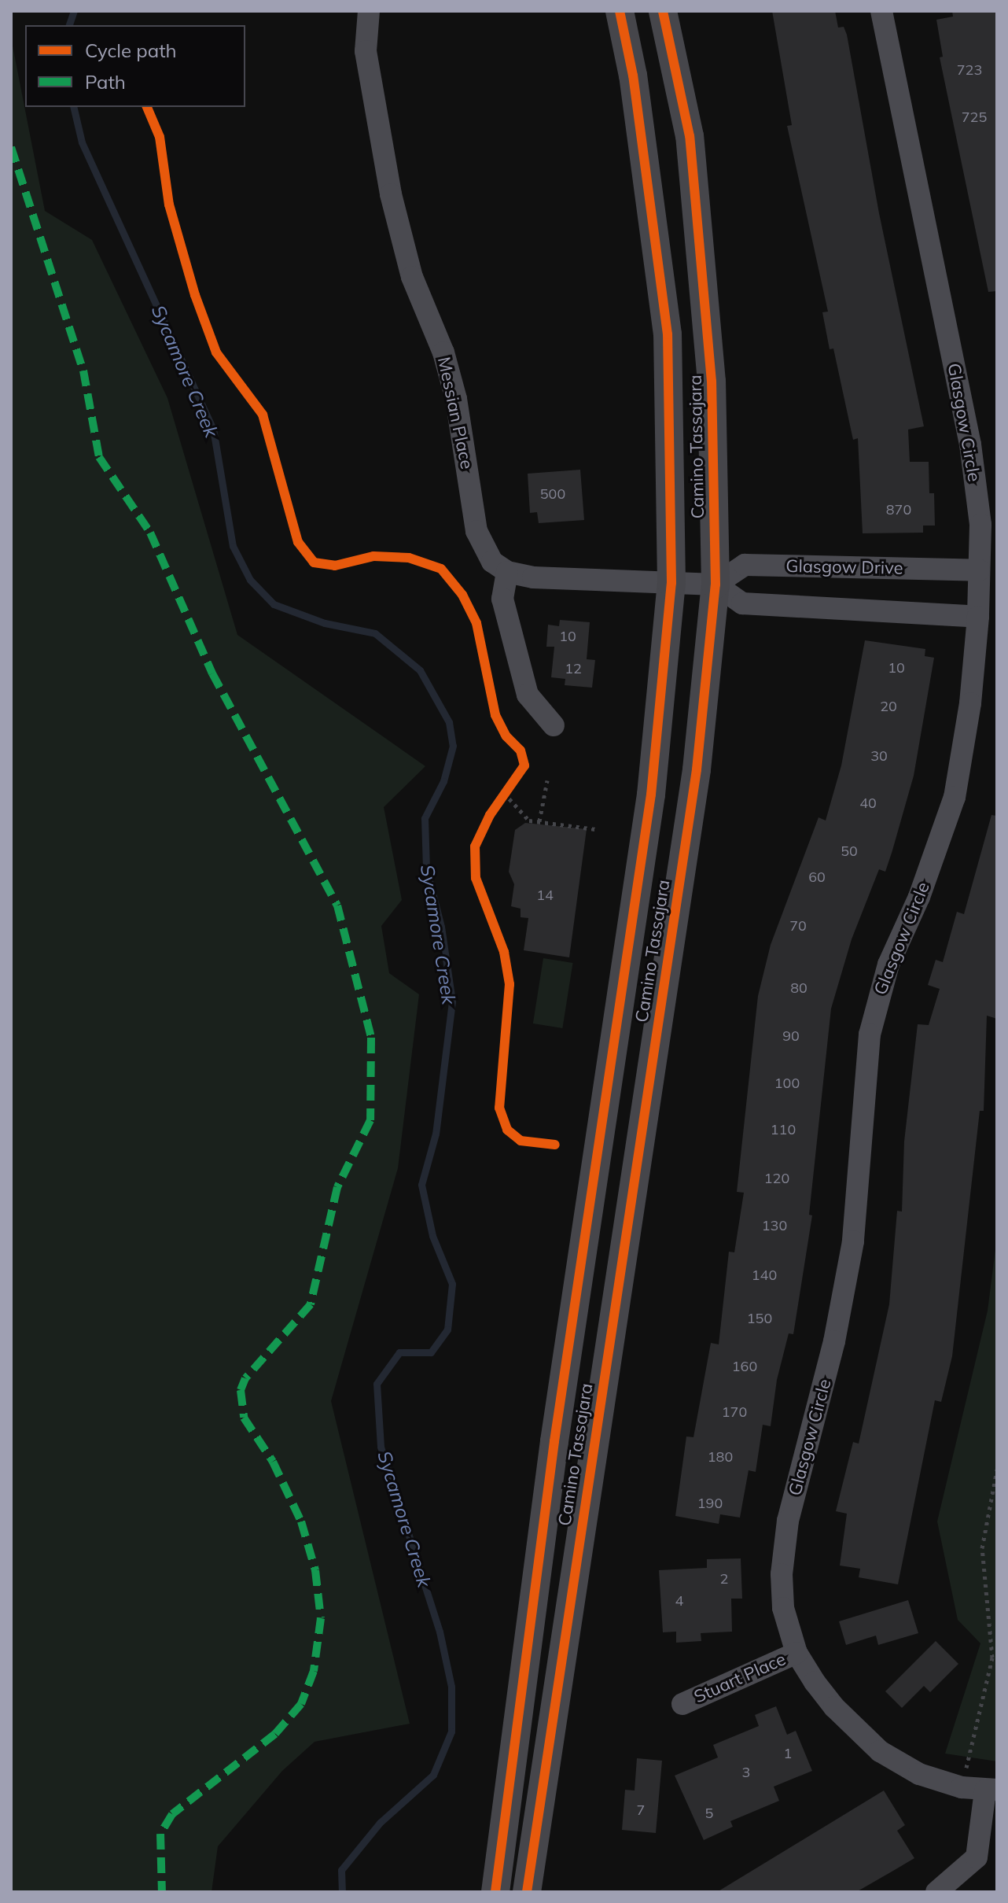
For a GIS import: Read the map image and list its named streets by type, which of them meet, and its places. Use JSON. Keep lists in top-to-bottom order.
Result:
{
  "streets": {
    "main road": ["Camino Tassajara"],
    "street": [
      "Messian Place",
      "Glasgow Circle",
      "Glasgow Drive",
      "Stuart Place"
    ]
  },
  "crossings": [
    ["Glasgow Circle", "Glasgow Drive"],
    ["Glasgow Circle", "Stuart Place"],
    ["Camino Tassajara", "Glasgow Drive"]
  ],
  "water": ["Sycamore Creek"],
  "house_numbers": [
    "723",
    "725",
    "500",
    "870",
    "10",
    "10",
    "12",
    "20",
    "30",
    "40",
    "50",
    "60",
    "14",
    "70",
    "80",
    "90",
    "100",
    "110",
    "120",
    "130",
    "140",
    "150",
    "160",
    "170",
    "180",
    "190",
    "2",
    "4",
    "1",
    "3",
    "7",
    "5"
  ],
  "legend": ["Cycle path", "Path"]
}
